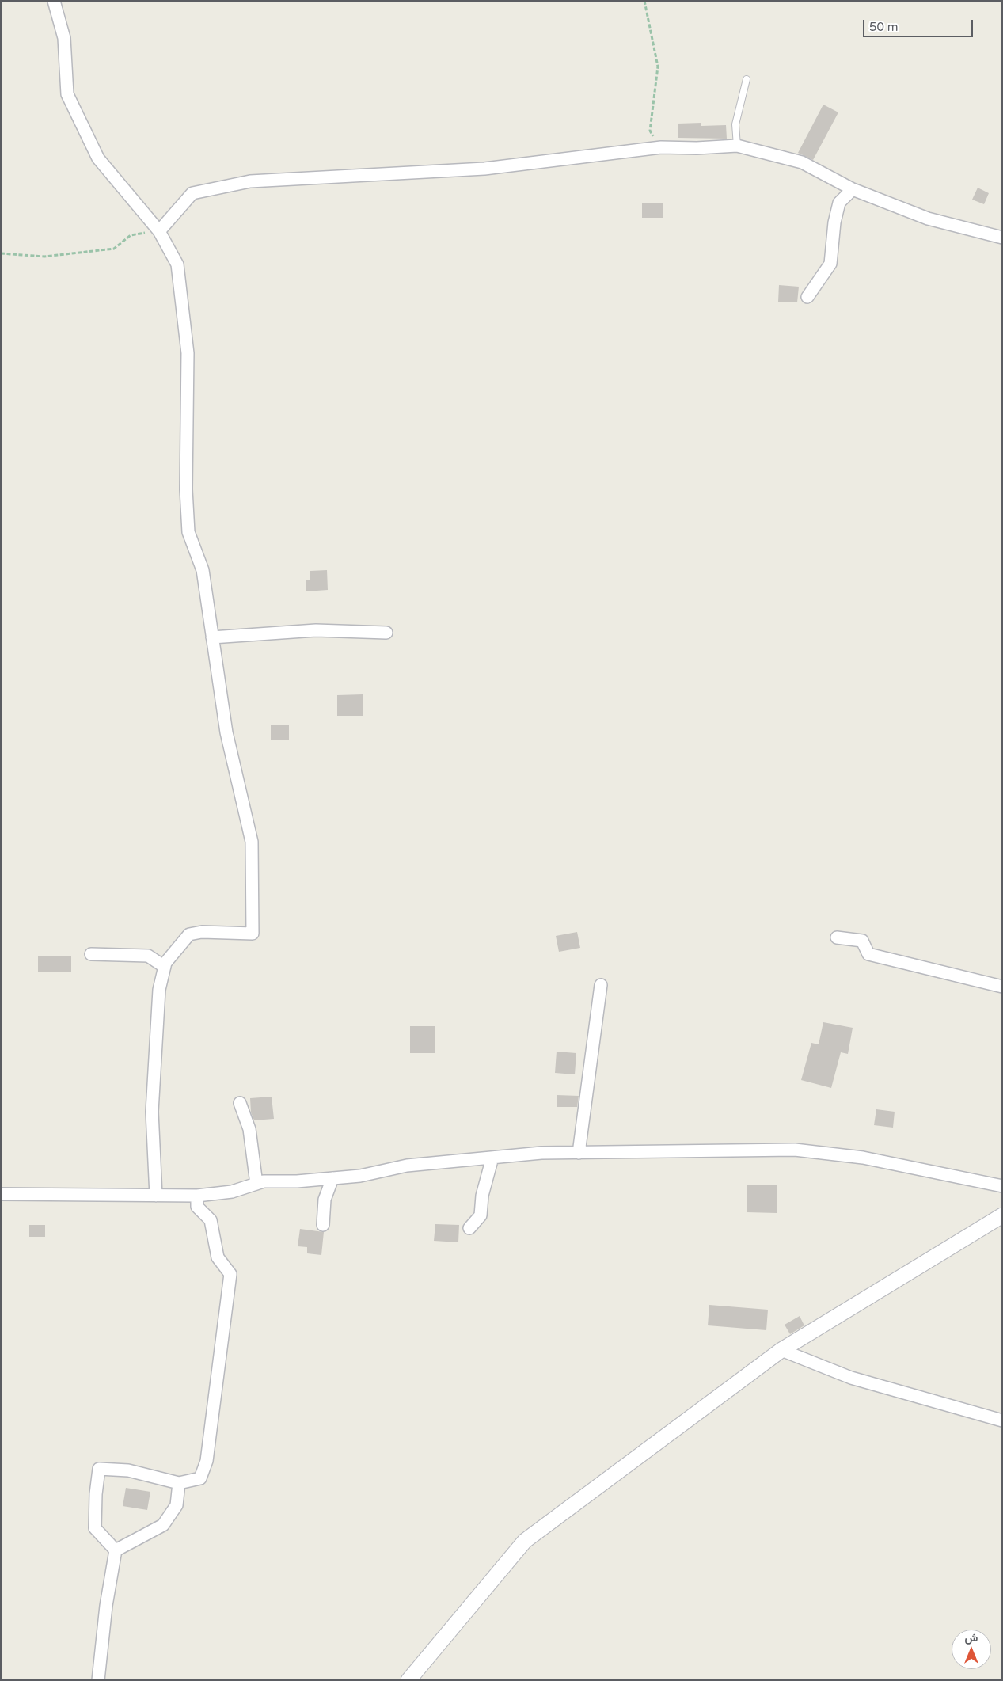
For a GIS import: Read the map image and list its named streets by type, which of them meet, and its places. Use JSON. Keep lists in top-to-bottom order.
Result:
{
  "scale_bar": "50 m",
  "north": "top"
}
